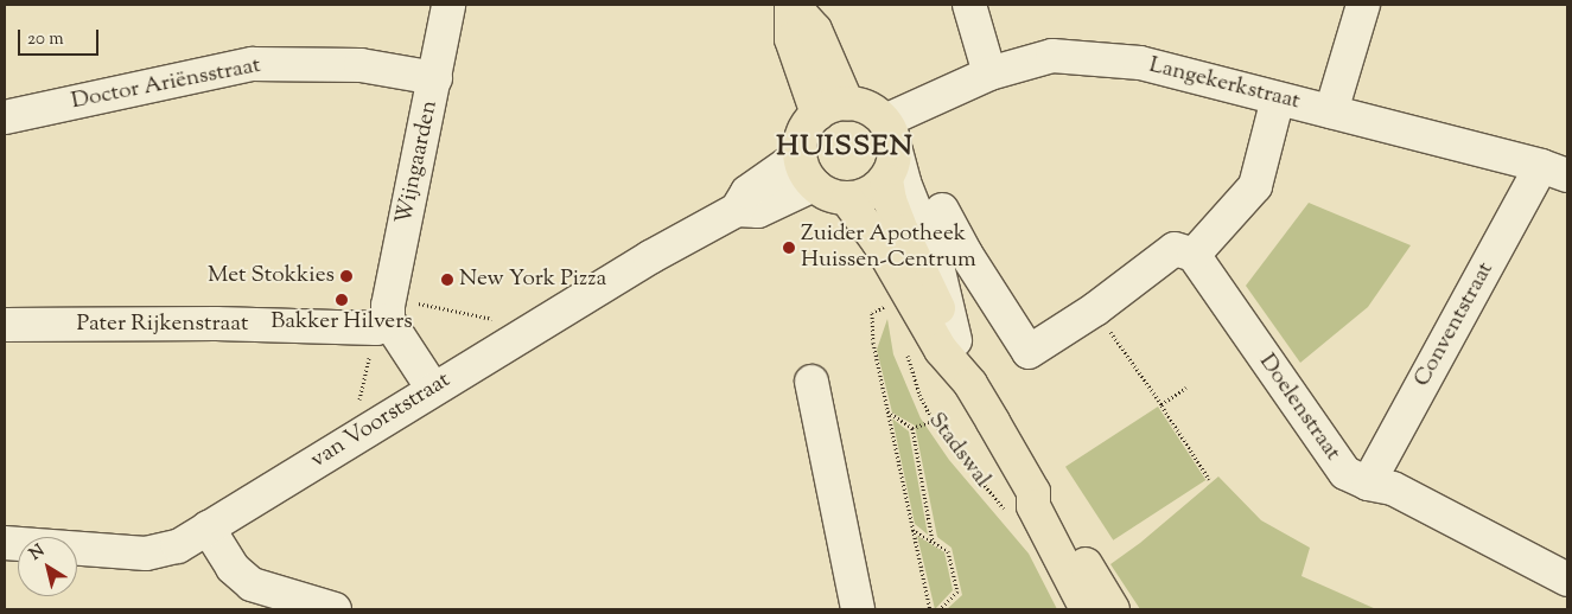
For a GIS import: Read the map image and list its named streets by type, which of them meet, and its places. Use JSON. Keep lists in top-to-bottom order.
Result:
{
  "streets": {
    "main road": ["Stadswal"],
    "street": [
      "Doctor Ariënsstraat",
      "Langekerkstraat",
      "Wijngaarden",
      "Pater Rijkenstraat",
      "Conventstraat",
      "Doelenstraat",
      "van Voorststraat"
    ]
  },
  "crossings": [
    ["Doctor Ariënsstraat", "Wijngaarden"],
    ["Langekerkstraat", "Conventstraat"],
    ["Langekerkstraat", "van Voorststraat"],
    ["Langekerkstraat", "Stadswal"],
    ["Wijngaarden", "Pater Rijkenstraat"],
    ["Conventstraat", "Doelenstraat"],
    ["van Voorststraat", "Stadswal"]
  ],
  "districts": ["HUISSEN"],
  "places": [
    "Zuider Apotheek Huissen-Centrum",
    "Met Stokkies",
    "New York Pizza",
    "Bakker Hilvers"
  ],
  "scale_bar": "20 m",
  "north": "top left"
}
